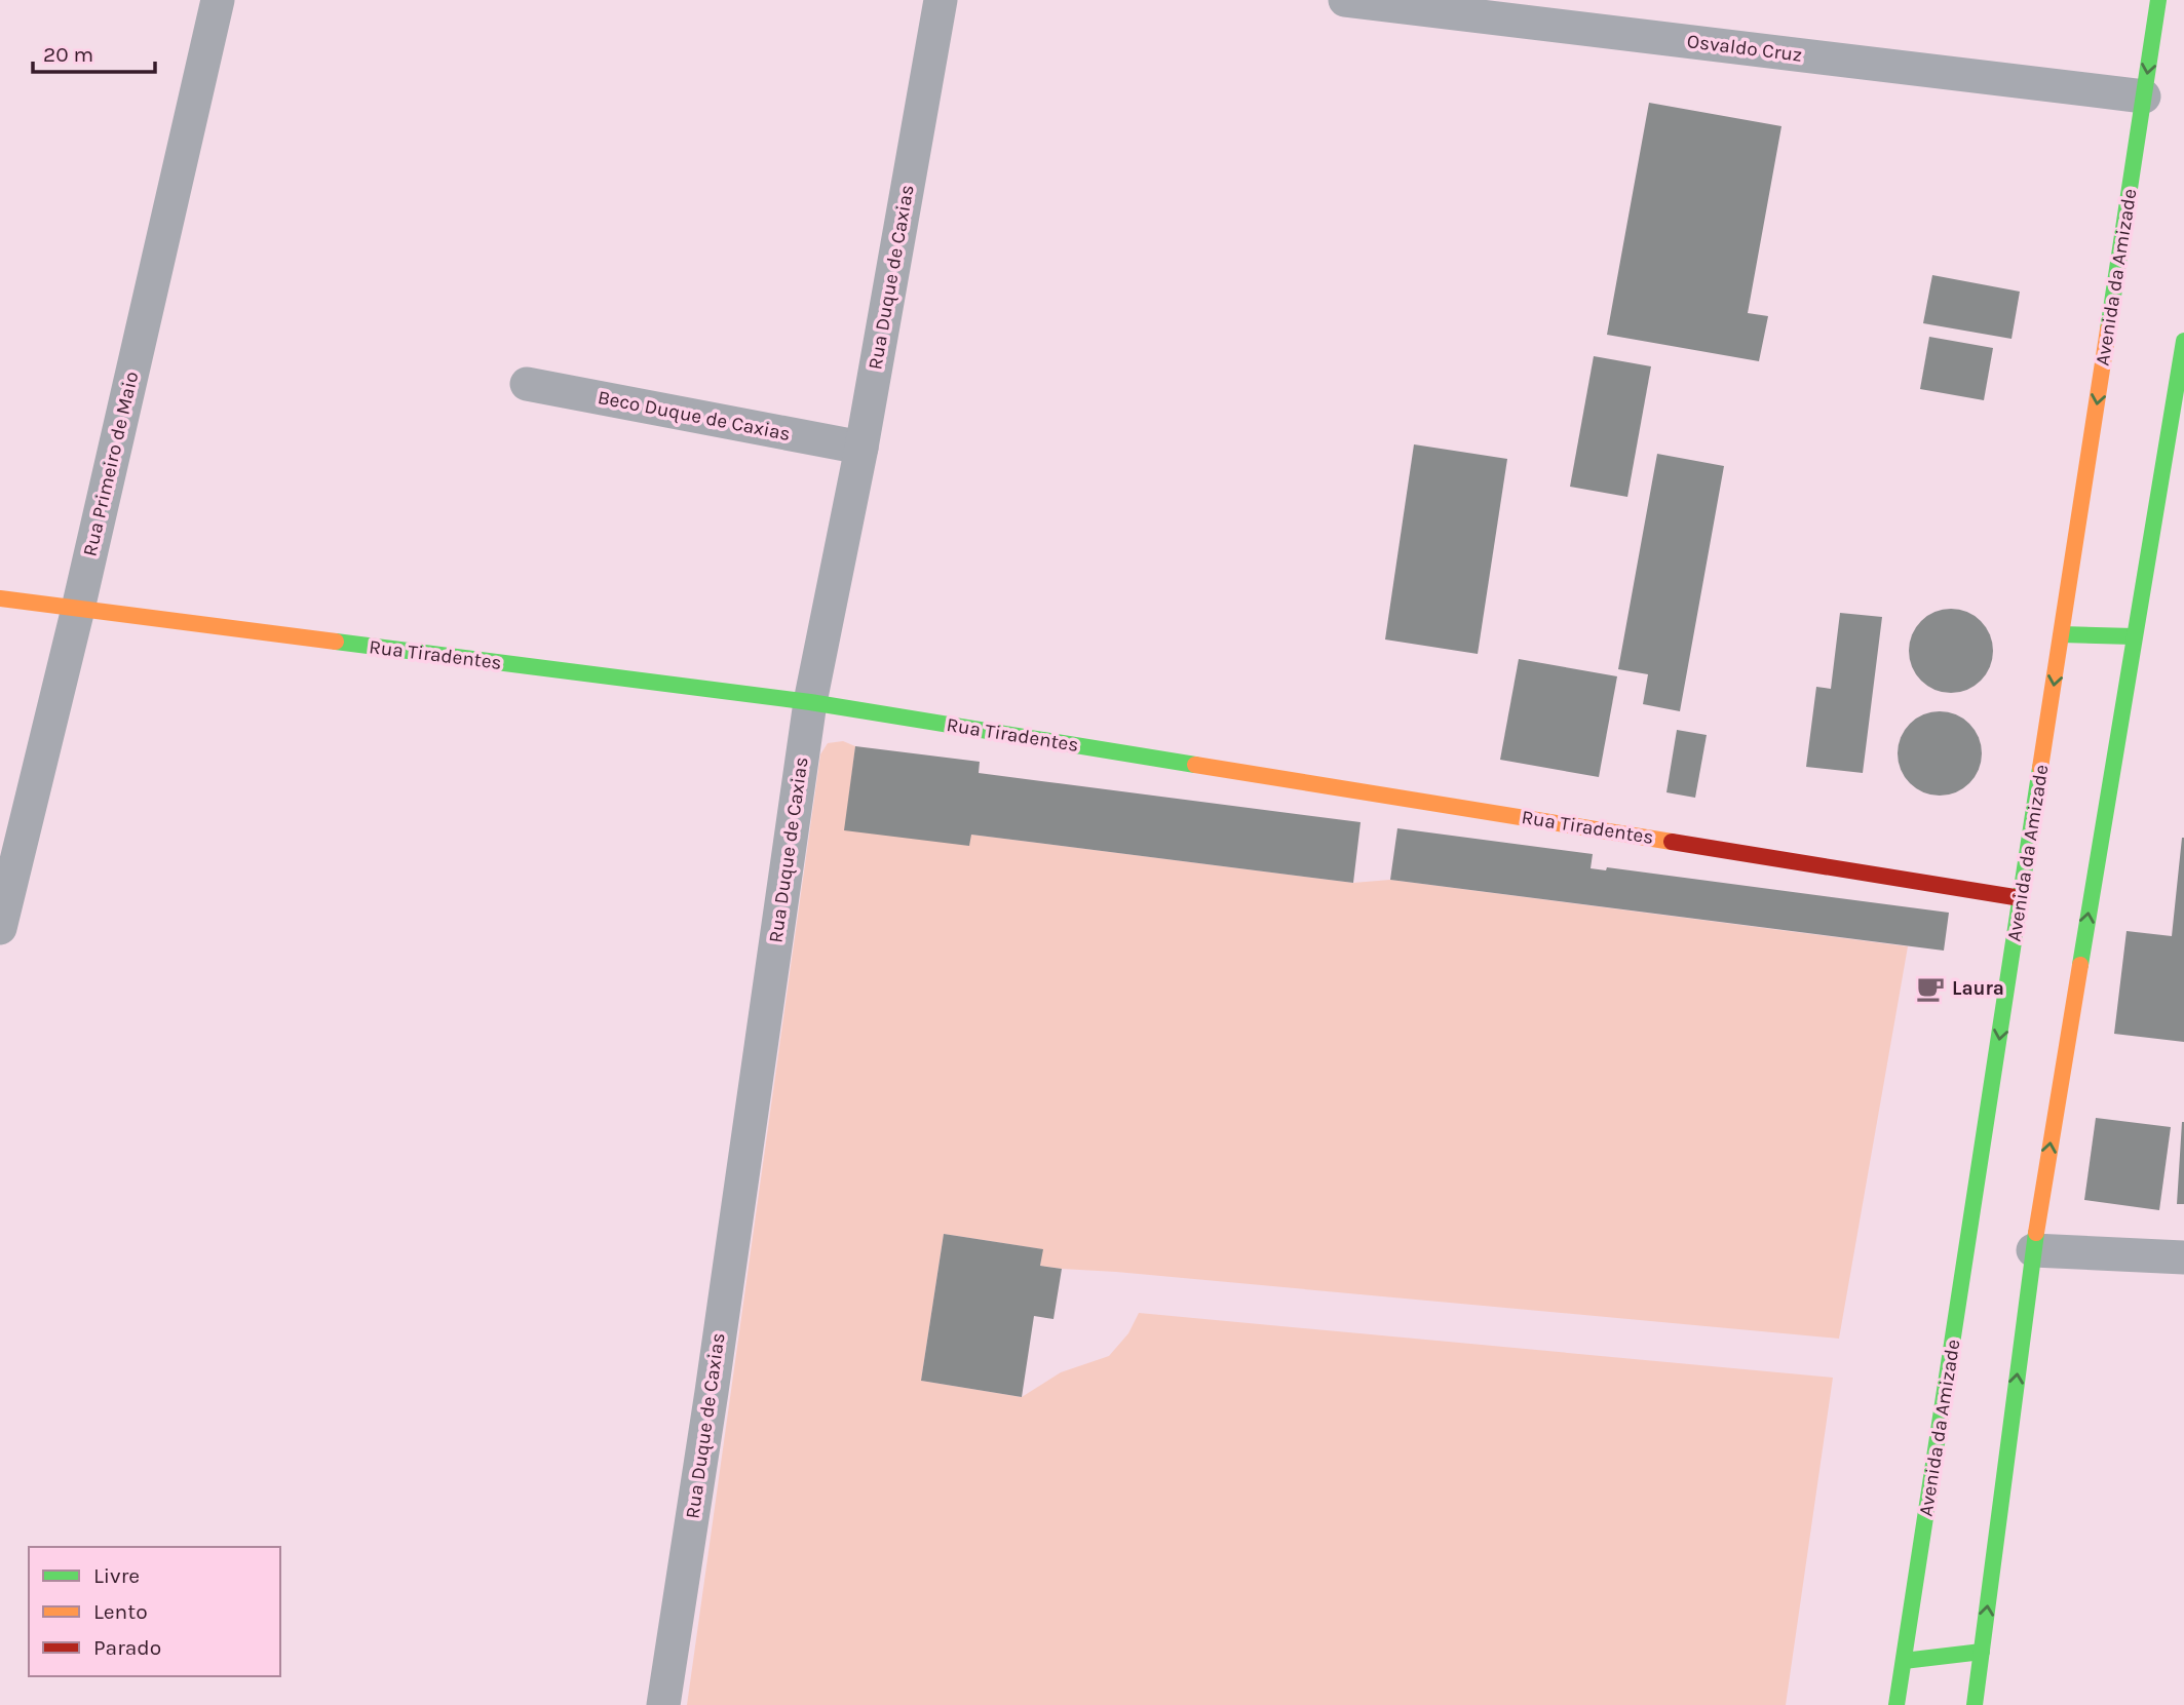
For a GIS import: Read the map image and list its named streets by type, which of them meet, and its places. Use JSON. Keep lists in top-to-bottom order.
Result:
{
  "streets": {
    "main road": ["Avenida da Amizade", "Rua Tiradentes"],
    "street": [
      "Osvaldo Cruz",
      "Rua Duque de Caxias",
      "Beco Duque de Caxias",
      "Rua Primeiro de Maio"
    ]
  },
  "crossings": [
    ["Osvaldo Cruz", "Avenida da Amizade"],
    ["Rua Duque de Caxias", "Beco Duque de Caxias"],
    ["Rua Duque de Caxias", "Rua Tiradentes"],
    ["Avenida da Amizade", "Rua Tiradentes"],
    ["Rua Primeiro de Maio", "Rua Tiradentes"]
  ],
  "places": {
    "cafe": ["Laura"]
  },
  "legend": ["Livre", "Lento", "Parado"],
  "scale_bar": "20 m"
}
